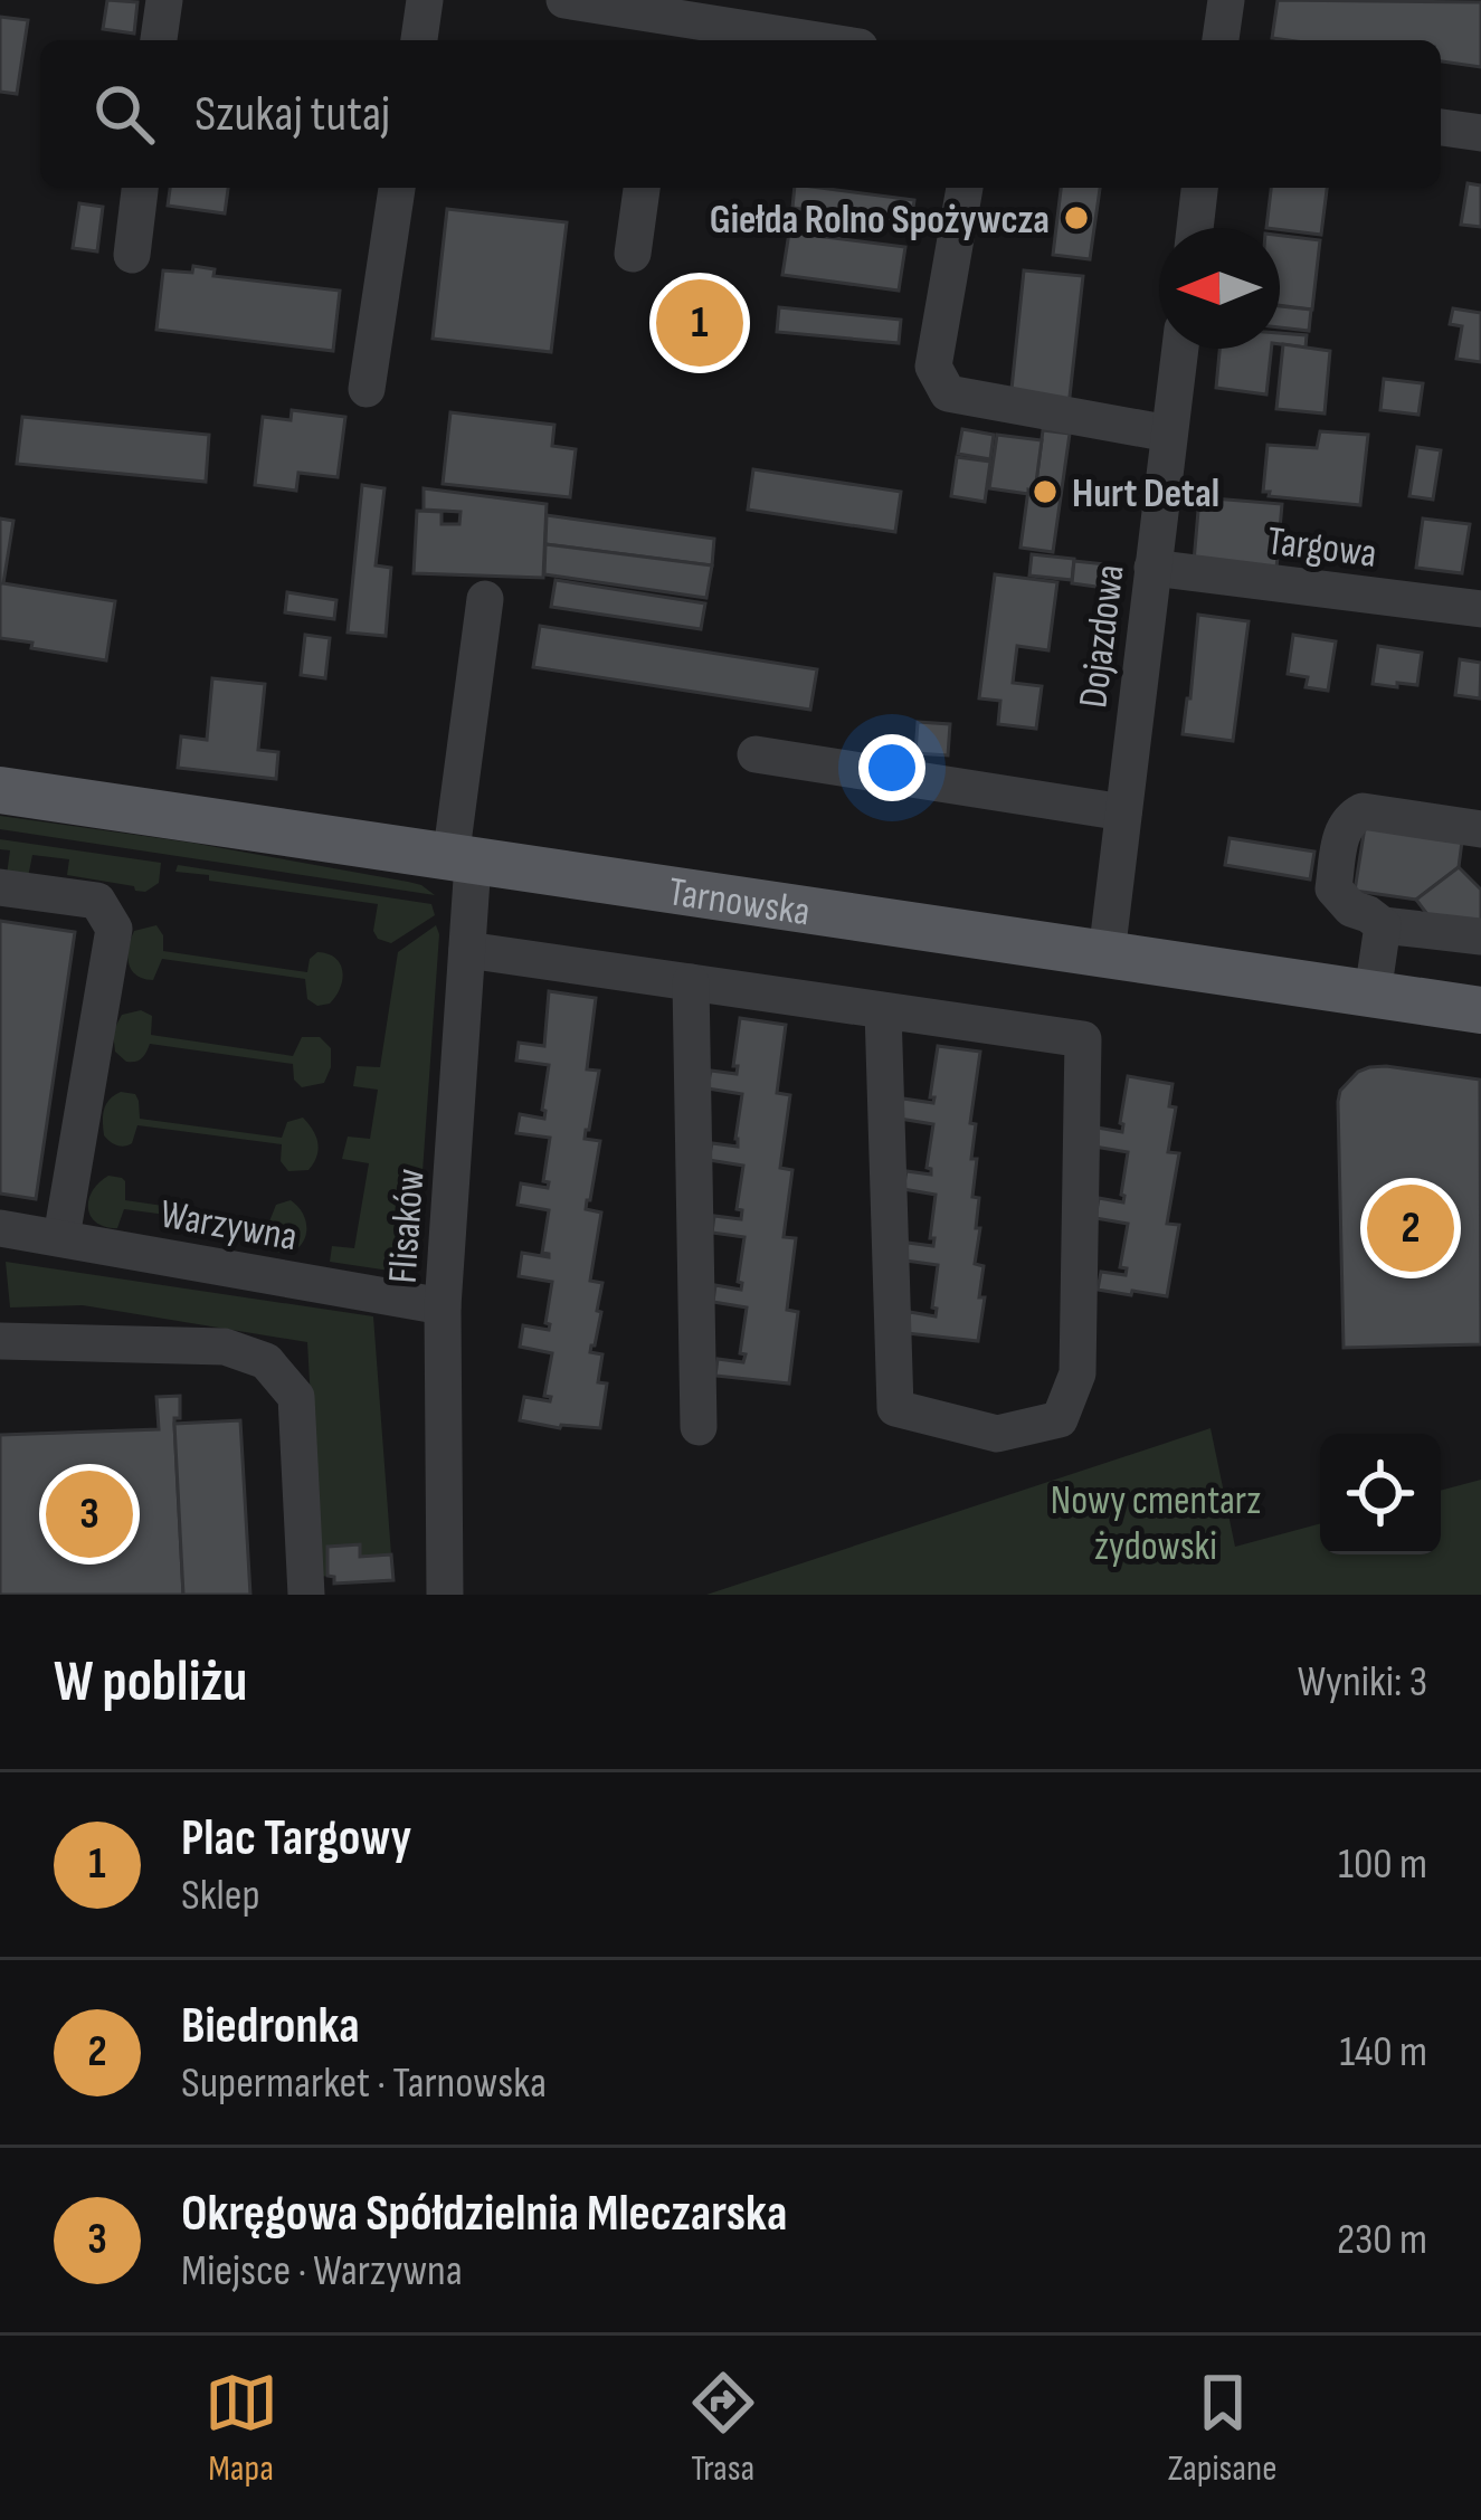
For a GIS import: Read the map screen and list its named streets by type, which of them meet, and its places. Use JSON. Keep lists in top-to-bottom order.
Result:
{
  "streets": {
    "main road": ["Tarnowska"],
    "street": [
      "Targowa",
      "Dojazdowa",
      "Warzywna",
      "Flisaków"
    ]
  },
  "crossings": [
    ["Targowa", "Dojazdowa"],
    ["Dojazdowa", "Tarnowska"],
    ["Tarnowska", "Flisaków"],
    ["Warzywna", "Flisaków"]
  ],
  "parks": ["Nowy cmentarz żydowski"],
  "places": ["Giełda Rolno Spożywcza", "Hurt Detal"],
  "north": "left",
  "page": {
    "search": "Szukaj tutaj",
    "pins": ["1", "2", "3"],
    "heading": ["W pobliżu", "Wyniki: 3"],
    "list": [
      {
        "mark": "1",
        "name": "Plac Targowy",
        "note": "Sklep",
        "value": "100 m"
      },
      {
        "mark": "2",
        "name": "Biedronka",
        "note": "Supermarket · Tarnowska",
        "value": "140 m"
      },
      {
        "mark": "3",
        "name": "Okręgowa Spółdzielnia Mleczarska",
        "note": "Miejsce · Warzywna",
        "value": "230 m"
      }
    ],
    "nav": ["Mapa", "Trasa", "Zapisane"]
  }
}
